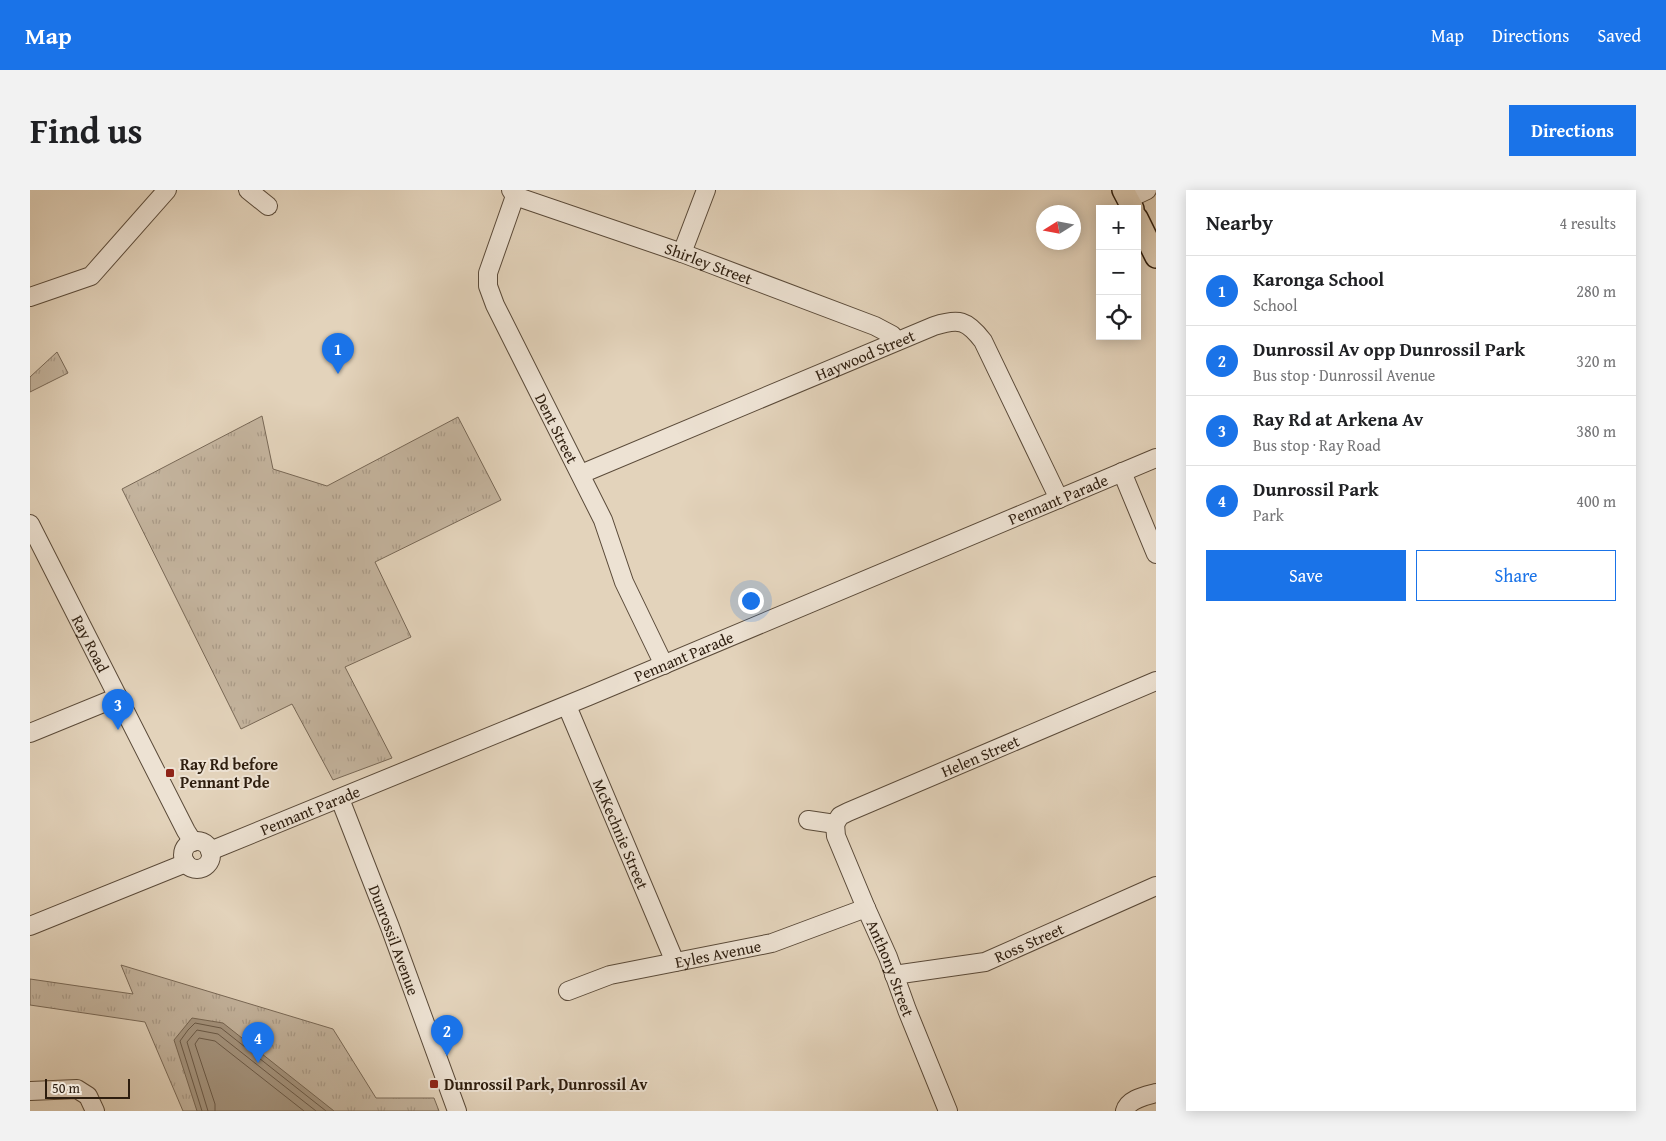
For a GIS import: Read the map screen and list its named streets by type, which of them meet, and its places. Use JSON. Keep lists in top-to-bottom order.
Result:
{
  "streets": {
    "street": [
      "Shirley Street",
      "Haywood Street",
      "Dent Street",
      "Pennant Parade",
      "Ray Road",
      "Helen Street",
      "McKechnie Street",
      "Dunrossil Avenue",
      "Ross Street",
      "Eyles Avenue",
      "Anthony Street"
    ]
  },
  "crossings": [
    ["Shirley Street", "Haywood Street"],
    ["Shirley Street", "Dent Street"],
    ["Haywood Street", "Dent Street"],
    ["Haywood Street", "Pennant Parade"],
    ["Dent Street", "Pennant Parade"],
    ["Pennant Parade", "Ray Road"],
    ["Pennant Parade", "McKechnie Street"],
    ["Pennant Parade", "Dunrossil Avenue"],
    ["Helen Street", "Anthony Street"],
    ["McKechnie Street", "Eyles Avenue"],
    ["Ross Street", "Anthony Street"],
    ["Eyles Avenue", "Anthony Street"]
  ],
  "places": {
    "transit": ["Ray Rd before Pennant Pde", "Dunrossil Park, Dunrossil Av"]
  },
  "scale_bar": "50 m",
  "north": "left",
  "page": {
    "header": "Map",
    "nav": ["Map", "Directions", "Saved"],
    "title": "Find us",
    "buttons": [
      "Directions",
      ["Save", "Share"]
    ],
    "heading": ["Nearby", "4 results"],
    "map_buttons": ["+", "−"],
    "list": [
      {
        "mark": "1",
        "name": "Karonga School",
        "note": "School",
        "value": "280 m"
      },
      {
        "mark": "2",
        "name": "Dunrossil Av opp Dunrossil Park",
        "note": "Bus stop · Dunrossil Avenue",
        "value": "320 m"
      },
      {
        "mark": "3",
        "name": "Ray Rd at Arkena Av",
        "note": "Bus stop · Ray Road",
        "value": "380 m"
      },
      {
        "mark": "4",
        "name": "Dunrossil Park",
        "note": "Park",
        "value": "400 m"
      }
    ],
    "pins": [
      "1",
      "3",
      "2",
      "4"
    ],
    "scale": "50 m"
  }
}
